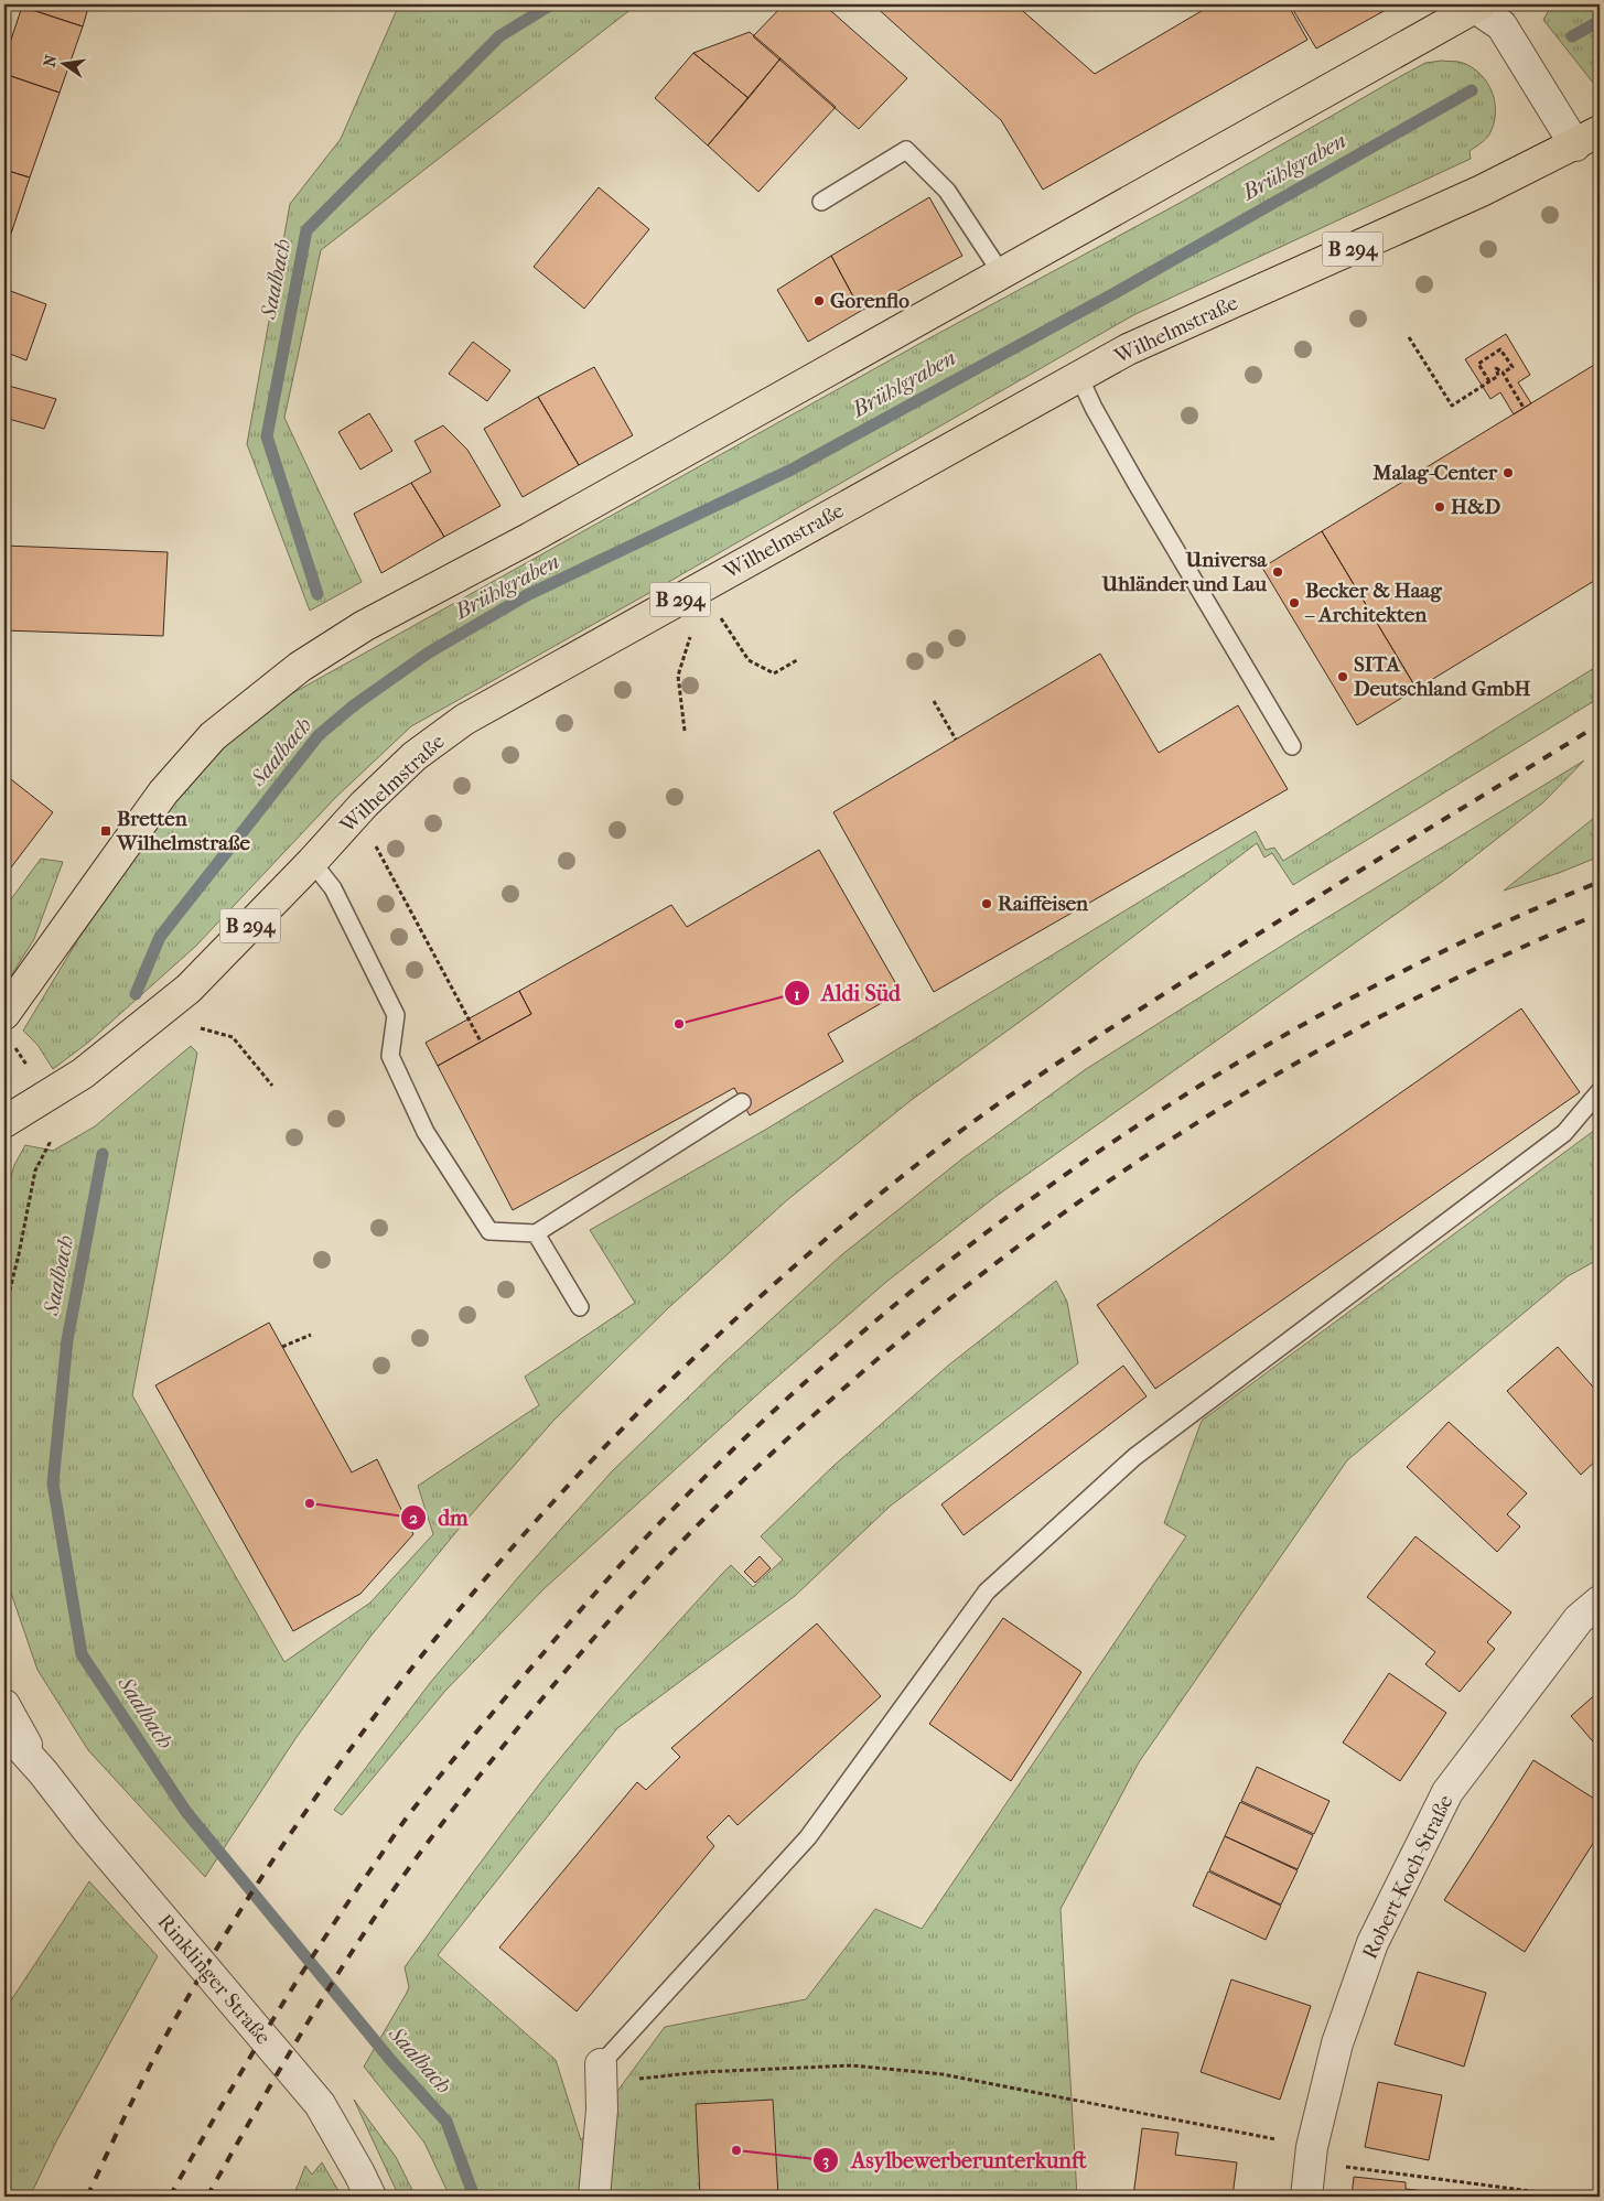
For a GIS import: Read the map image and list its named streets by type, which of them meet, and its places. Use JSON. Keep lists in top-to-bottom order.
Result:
{
  "streets": {
    "main road": ["B 294", "Wilhelmstraße"],
    "street": ["Robert-Koch-Straße", "Rinklinger Straße"]
  },
  "water": ["Brühlgraben", "Saalbach"],
  "places": {
    "other": [
      "Gorenflo",
      "Malag-Center",
      "H&D",
      "Universa Uhländer und Lau",
      "Becker & Haag – Architekten",
      "SITA Deutschland GmbH",
      "Raiffeisen",
      "Aldi Süd",
      "dm",
      "Asylbewerberunterkunft"
    ],
    "transit": ["Bretten Wilhelmstraße"]
  },
  "north": "left"
}
